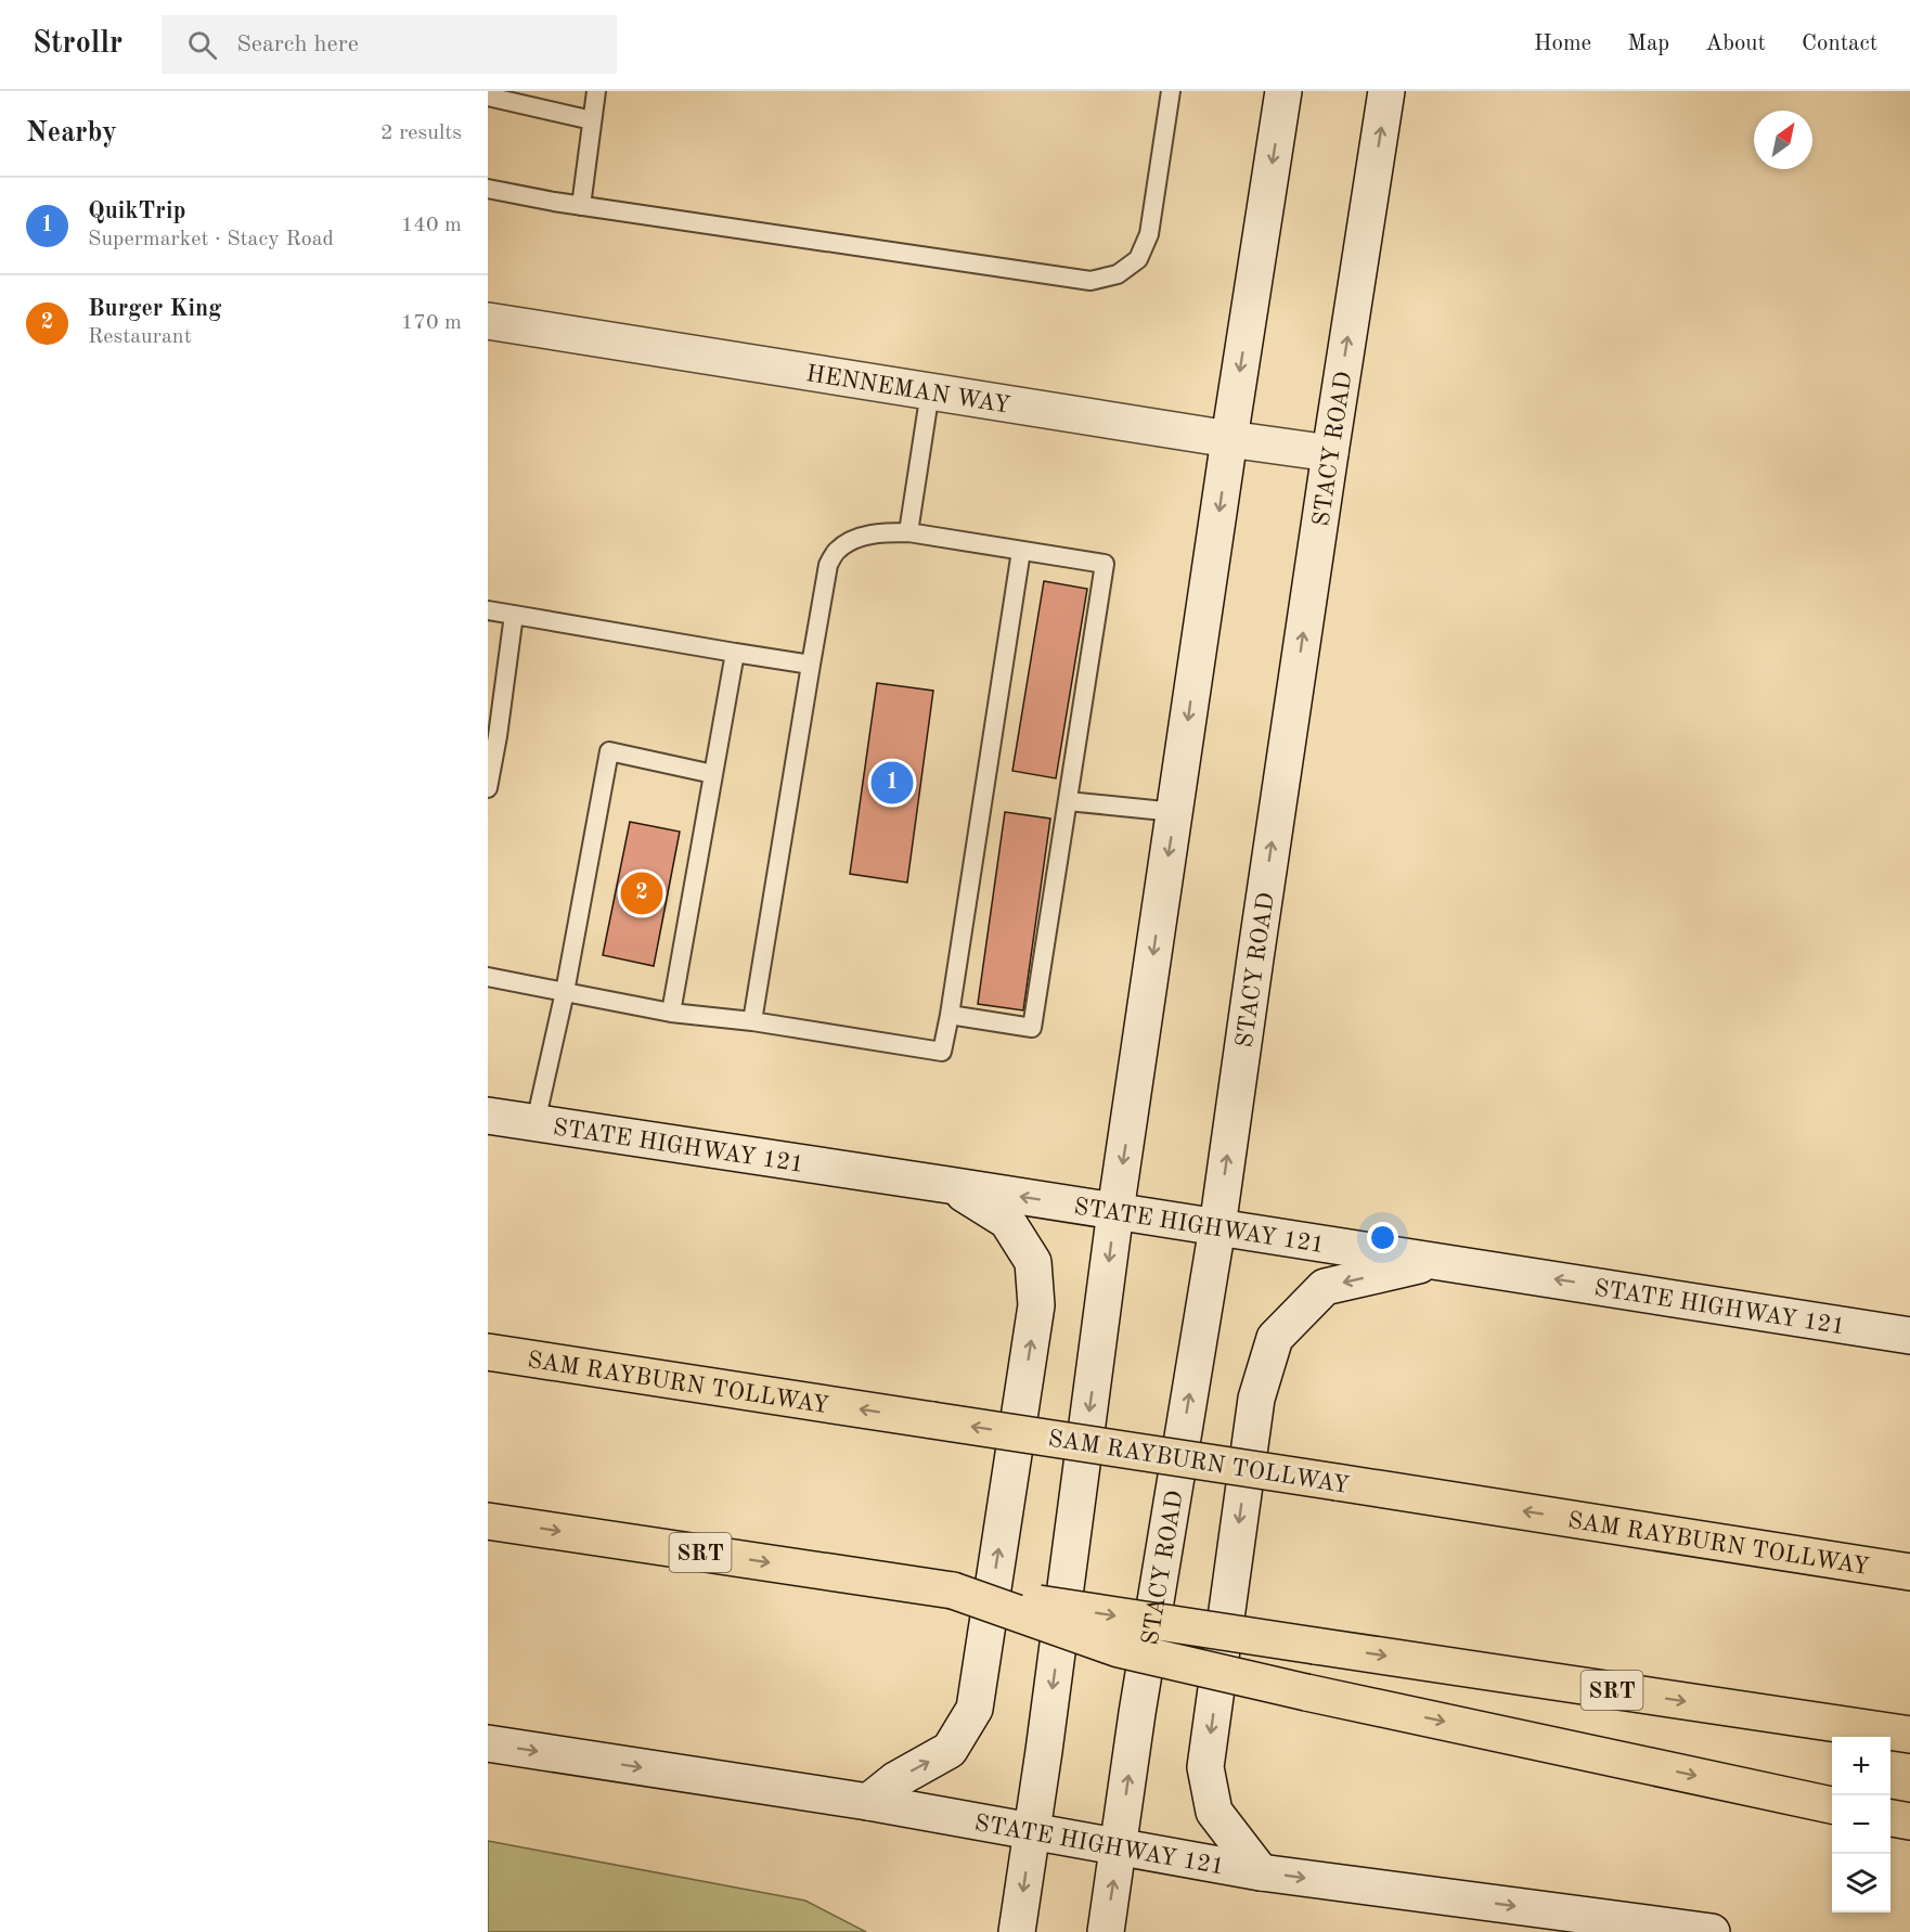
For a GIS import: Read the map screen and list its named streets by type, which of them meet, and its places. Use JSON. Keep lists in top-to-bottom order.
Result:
{
  "streets": {
    "highway": ["SAM RAYBURN TOLLWAY", "SRT"],
    "main road": ["HENNEMAN WAY", "STACY ROAD", "STATE HIGHWAY 121"]
  },
  "crossings": [
    ["HENNEMAN WAY", "STACY ROAD"],
    ["STACY ROAD", "STATE HIGHWAY 121"]
  ],
  "north": "top right",
  "page": {
    "header": "Strollr",
    "search": "Search here",
    "nav": [
      "Home",
      "Map",
      "About",
      "Contact"
    ],
    "heading": ["Nearby", "2 results"],
    "list": [
      {
        "mark": "1",
        "name": "QuikTrip",
        "note": "Supermarket · Stacy Road",
        "value": "140 m"
      },
      {
        "mark": "2",
        "name": "Burger King",
        "note": "Restaurant",
        "value": "170 m"
      }
    ],
    "pins": ["1", "2"],
    "map_buttons": ["+", "−"]
  }
}
